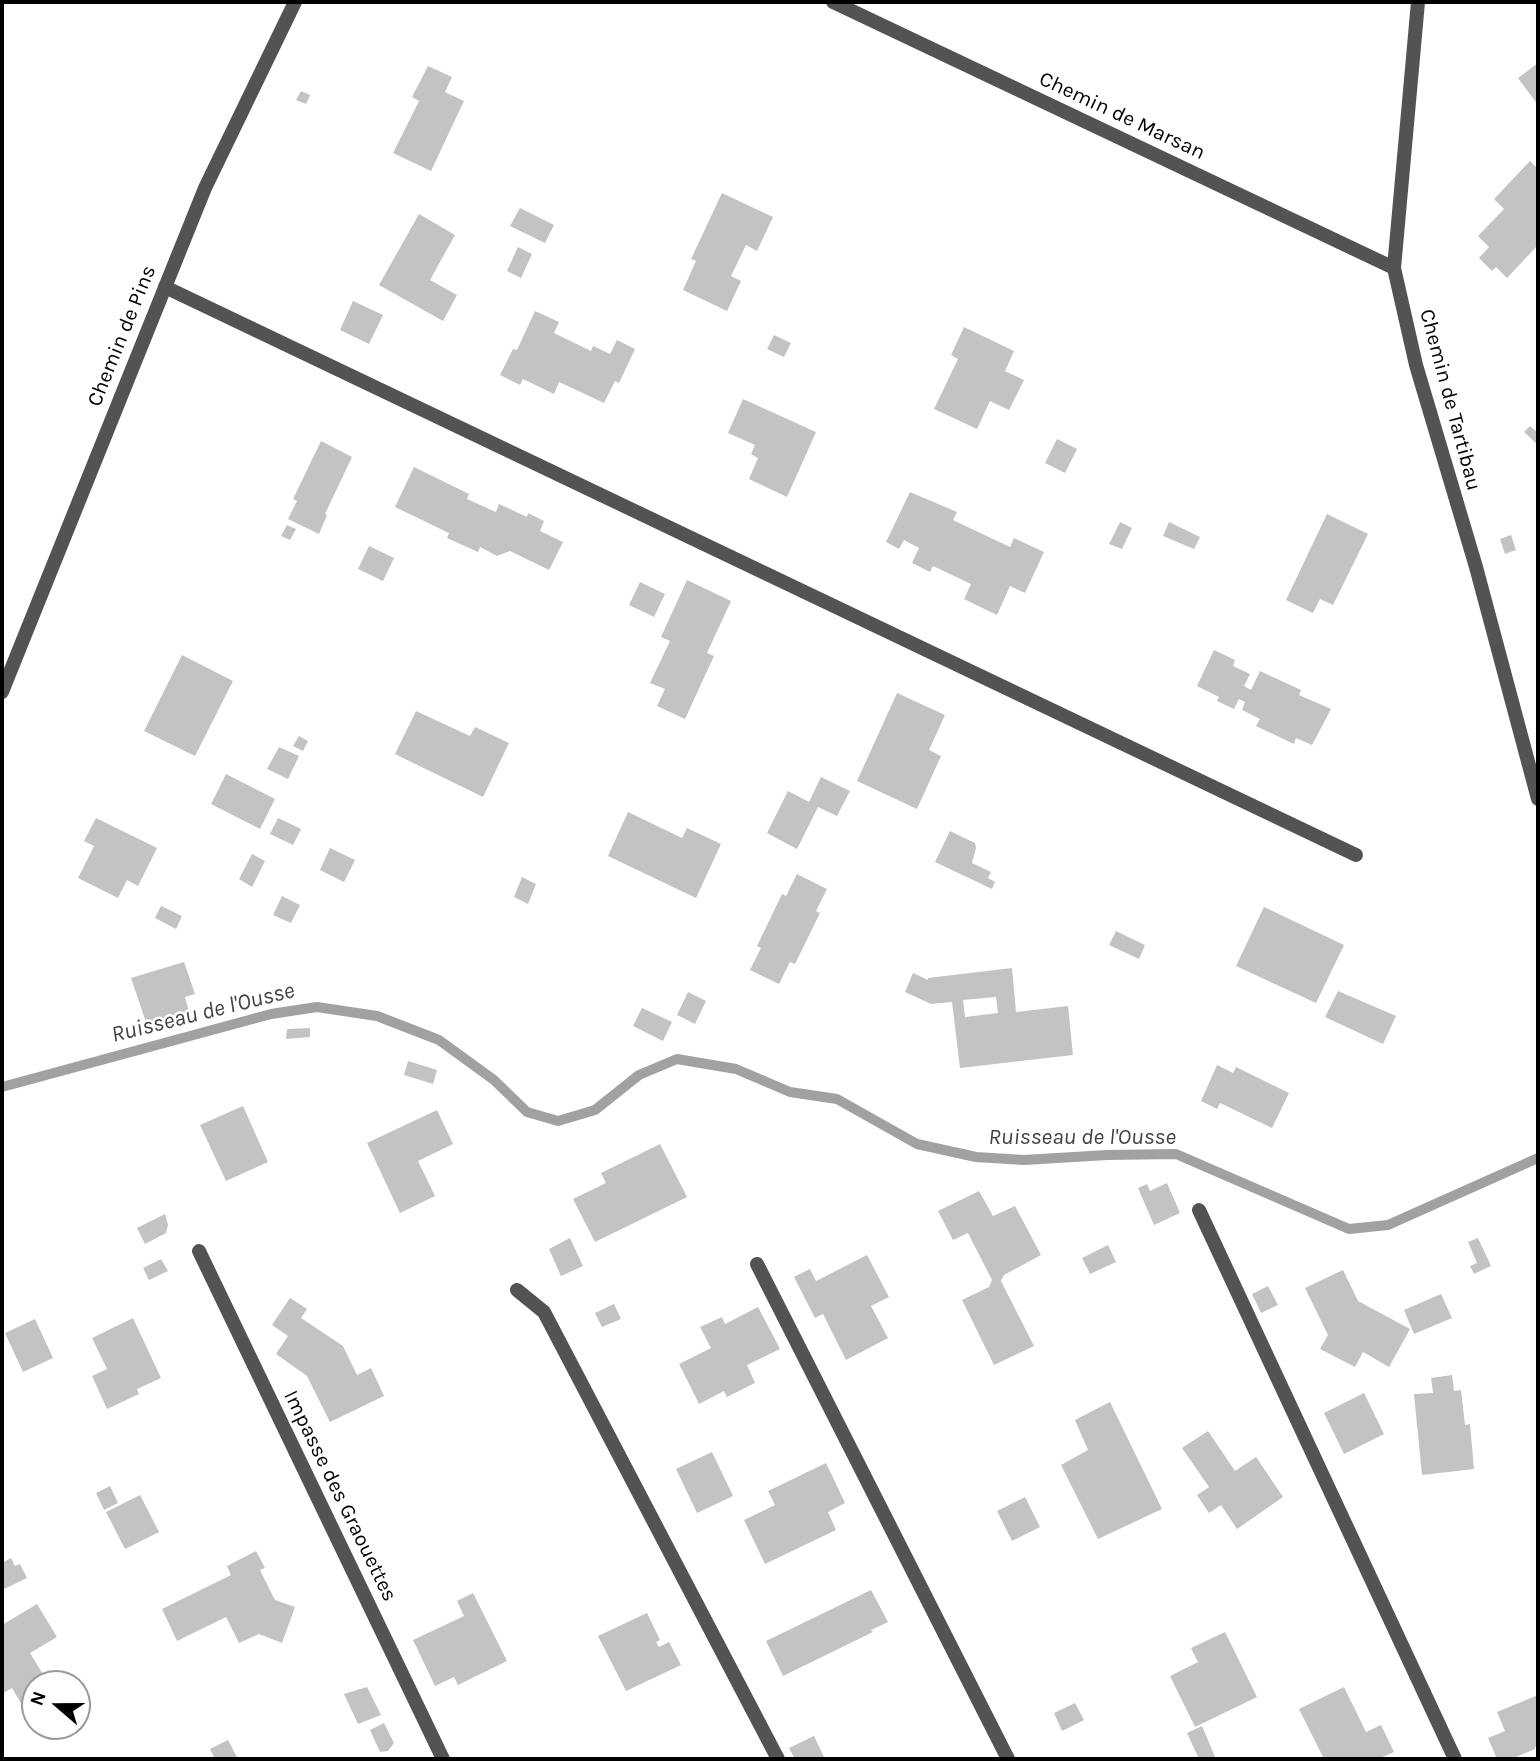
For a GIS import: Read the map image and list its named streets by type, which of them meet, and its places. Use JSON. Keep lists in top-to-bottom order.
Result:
{
  "streets": {
    "street": [
      "Chemin de Marsan",
      "Chemin de Pins",
      "Chemin de Tartibau",
      "Impasse des Graouettes"
    ]
  },
  "crossings": [
    ["Chemin de Marsan", "Chemin de Tartibau"]
  ],
  "water": ["Ruisseau de l'Ousse"],
  "north": "left"
}
